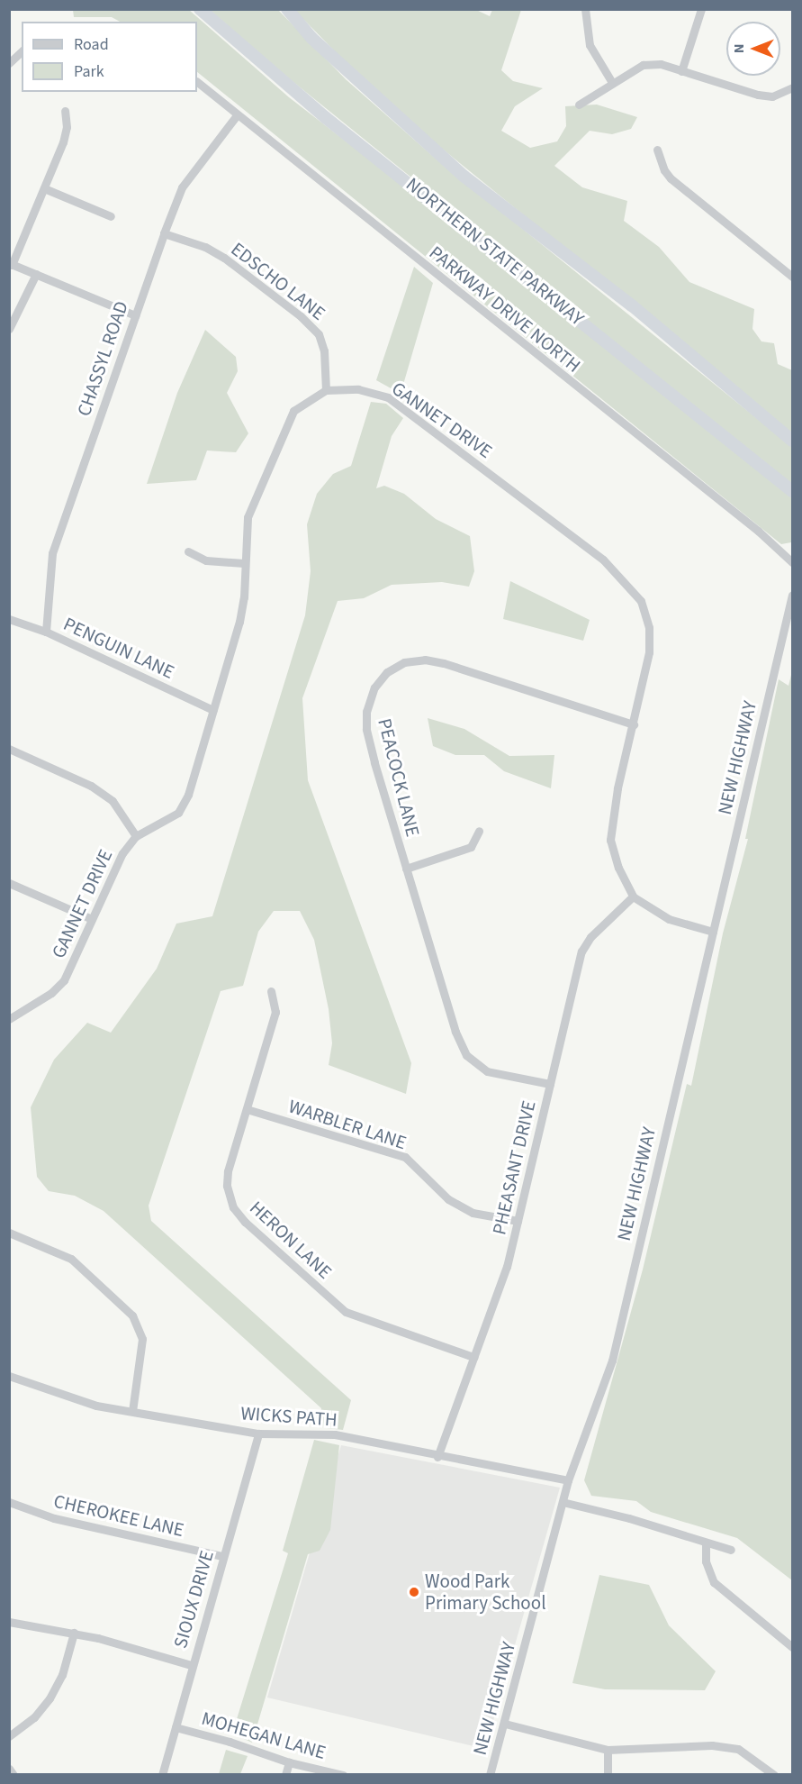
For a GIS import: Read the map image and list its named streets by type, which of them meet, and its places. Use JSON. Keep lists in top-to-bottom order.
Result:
{
  "streets": {
    "highway": ["NORTHERN STATE PARKWAY"],
    "street": [
      "EDSCHO LANE",
      "PARKWAY DRIVE NORTH",
      "CHASSYL ROAD",
      "GANNET DRIVE",
      "PENGUIN LANE",
      "NEW HIGHWAY",
      "PEACOCK LANE",
      "WARBLER LANE",
      "PHEASANT DRIVE",
      "HERON LANE",
      "WICKS PATH",
      "CHEROKEE LANE",
      "SIOUX DRIVE",
      "MOHEGAN LANE"
    ]
  },
  "crossings": [
    ["EDSCHO LANE", "CHASSYL ROAD"],
    ["EDSCHO LANE", "GANNET DRIVE"],
    ["PARKWAY DRIVE NORTH", "CHASSYL ROAD"],
    ["CHASSYL ROAD", "PENGUIN LANE"],
    ["GANNET DRIVE", "PENGUIN LANE"],
    ["GANNET DRIVE", "PEACOCK LANE"],
    ["GANNET DRIVE", "PHEASANT DRIVE"],
    ["NEW HIGHWAY", "WICKS PATH"],
    ["PEACOCK LANE", "PHEASANT DRIVE"],
    ["WARBLER LANE", "PHEASANT DRIVE"],
    ["WARBLER LANE", "HERON LANE"],
    ["PHEASANT DRIVE", "HERON LANE"],
    ["PHEASANT DRIVE", "WICKS PATH"],
    ["WICKS PATH", "SIOUX DRIVE"],
    ["CHEROKEE LANE", "SIOUX DRIVE"],
    ["SIOUX DRIVE", "MOHEGAN LANE"]
  ],
  "places": ["Wood Park Primary School"],
  "legend": ["Road", "Park"],
  "north": "left"
}
